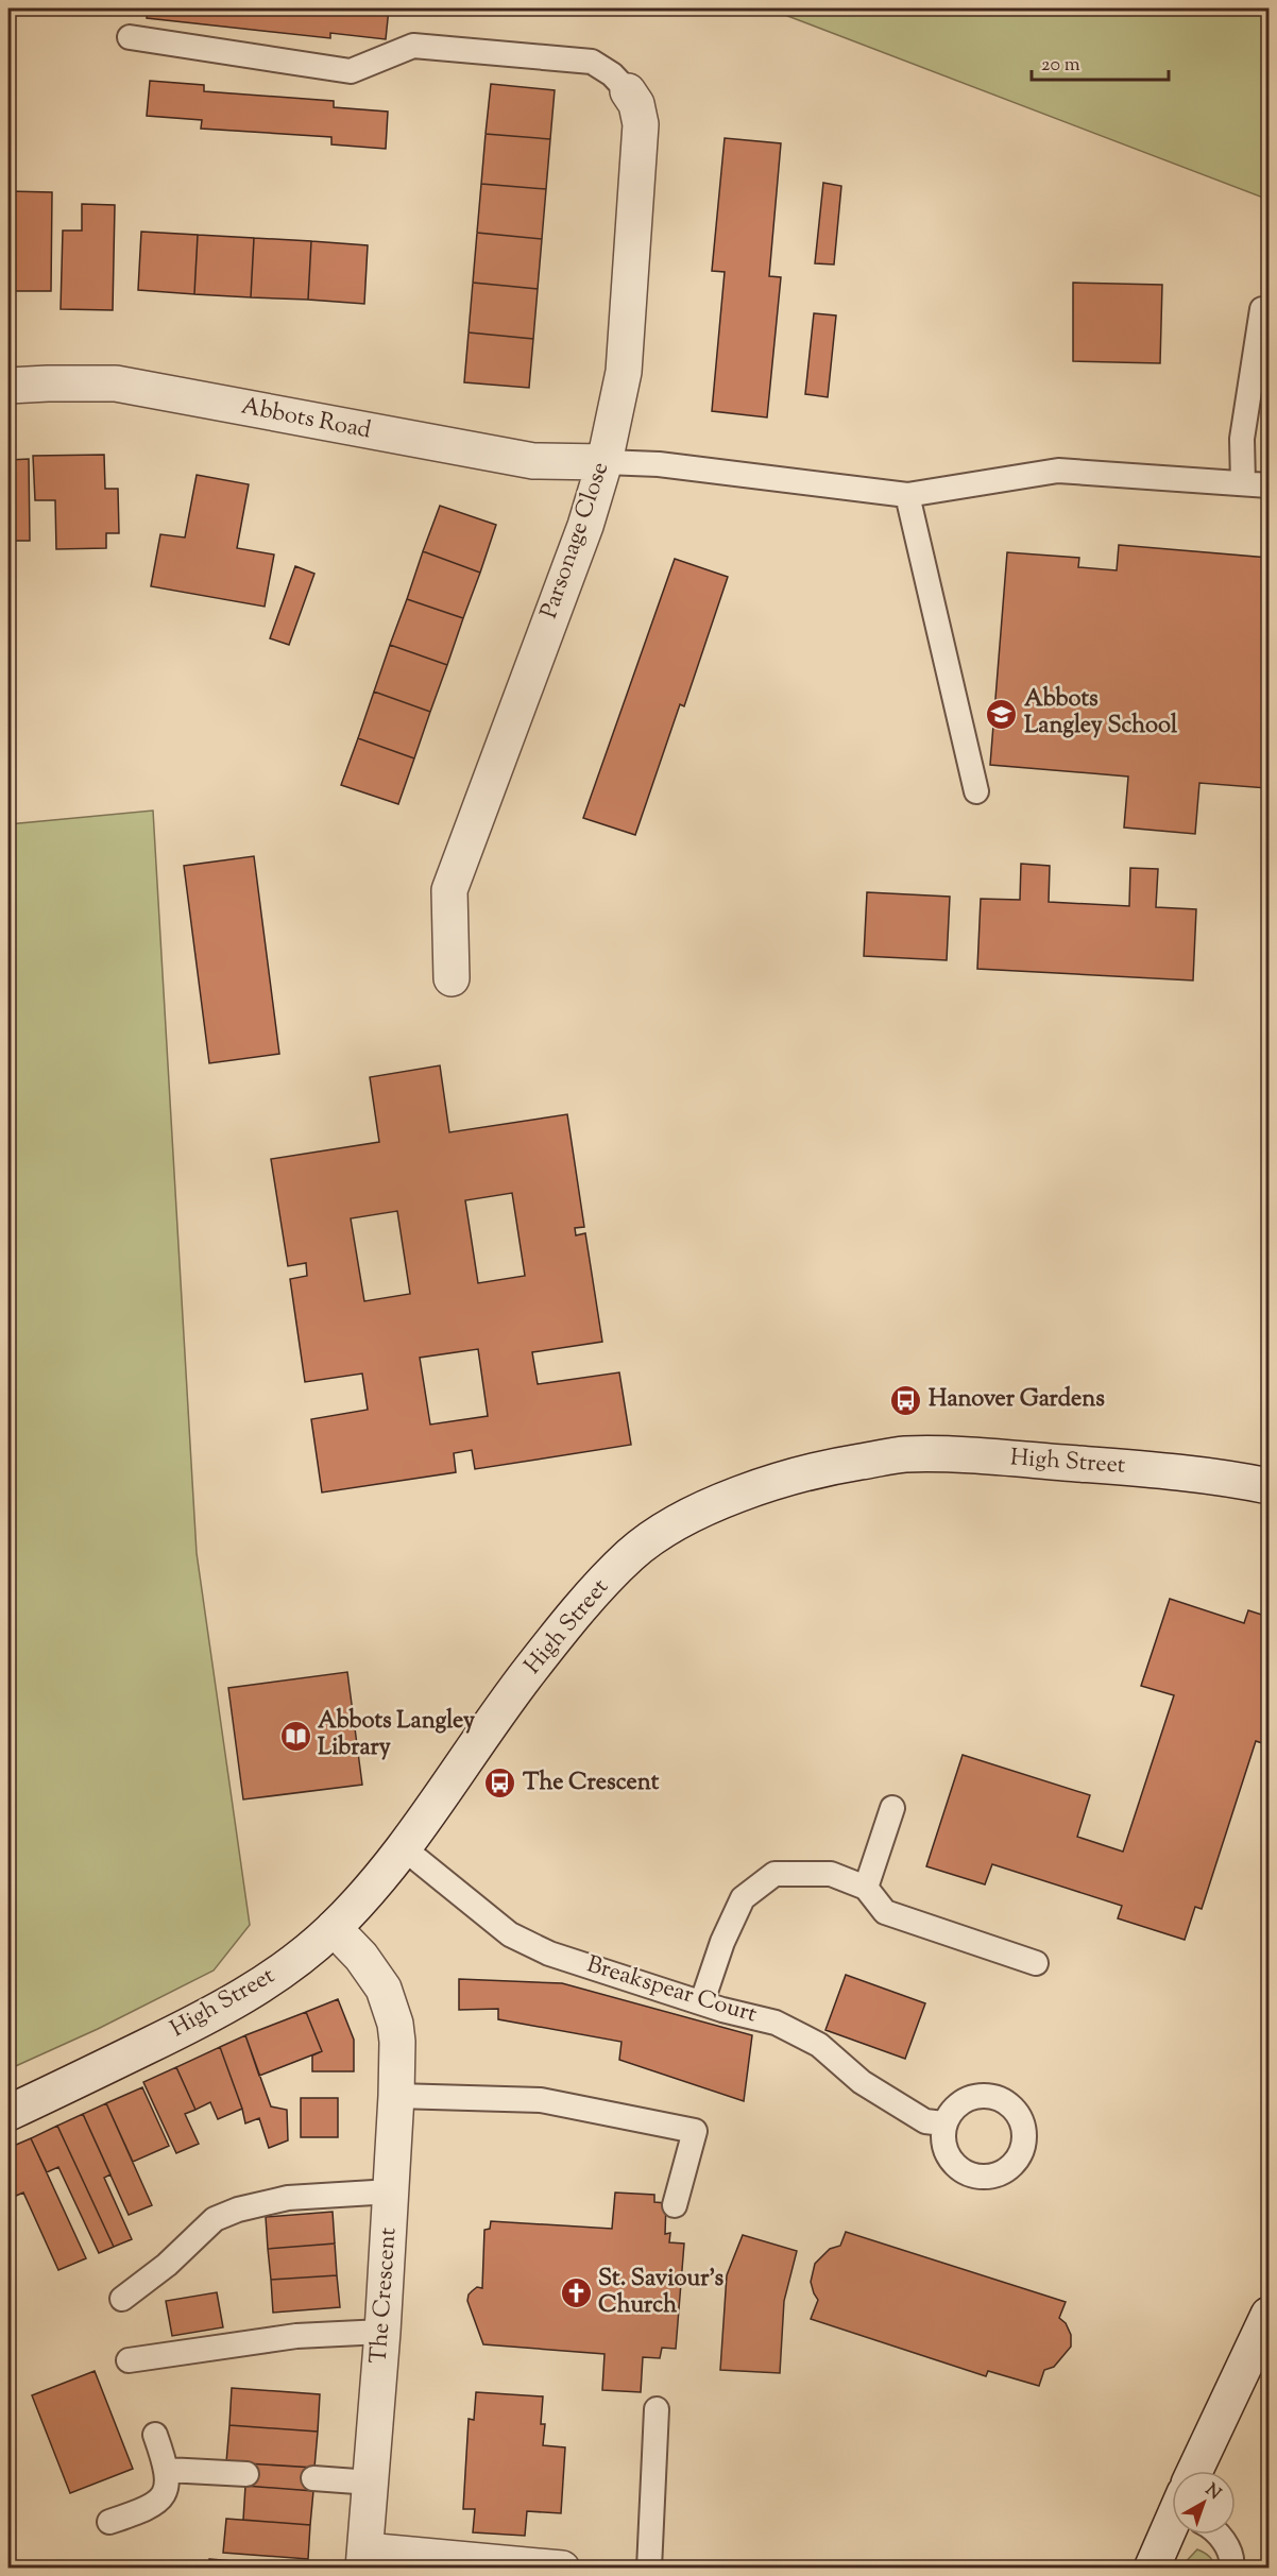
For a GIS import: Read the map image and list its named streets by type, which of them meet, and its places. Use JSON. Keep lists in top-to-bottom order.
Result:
{
  "streets": {
    "street": [
      "Abbots Road",
      "Parsonage Close",
      "High Street",
      "The Crescent"
    ],
    "lane": ["Breakspear Court"]
  },
  "crossings": [
    ["Abbots Road", "Parsonage Close"],
    ["High Street", "Breakspear Court"],
    ["High Street", "The Crescent"]
  ],
  "places": {
    "school or university": ["Abbots Langley School"],
    "bus stop": ["Hanover Gardens", "The Crescent"],
    "library": ["Abbots Langley Library"],
    "church": ["St. Saviour's Church"]
  },
  "scale_bar": "20 m",
  "north": "top right"
}
